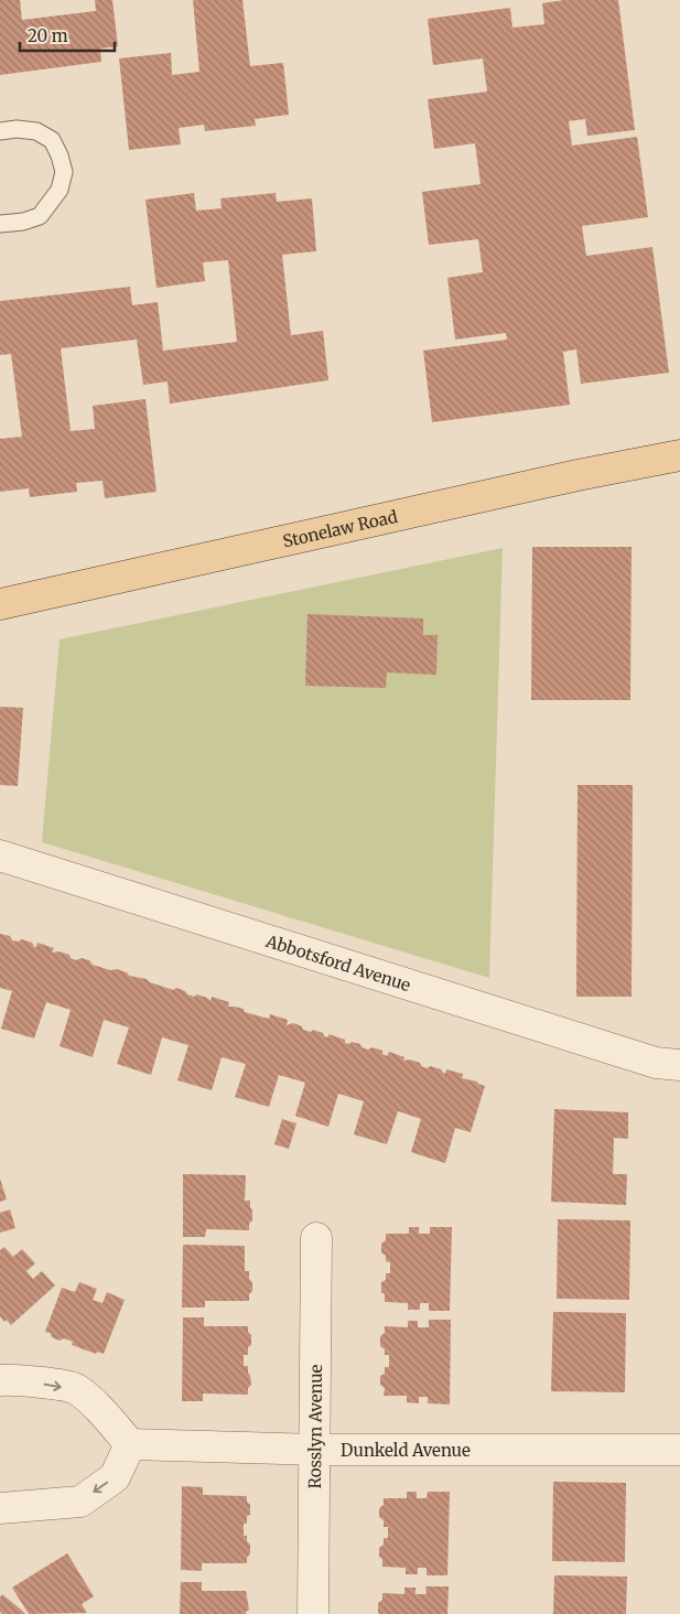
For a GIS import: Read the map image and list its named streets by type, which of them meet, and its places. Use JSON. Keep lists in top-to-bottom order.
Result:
{
  "streets": {
    "main road": ["Stonelaw Road"],
    "street": ["Abbotsford Avenue", "Rosslyn Avenue", "Dunkeld Avenue"]
  },
  "crossings": [
    ["Rosslyn Avenue", "Dunkeld Avenue"]
  ],
  "scale_bar": "20 m"
}
